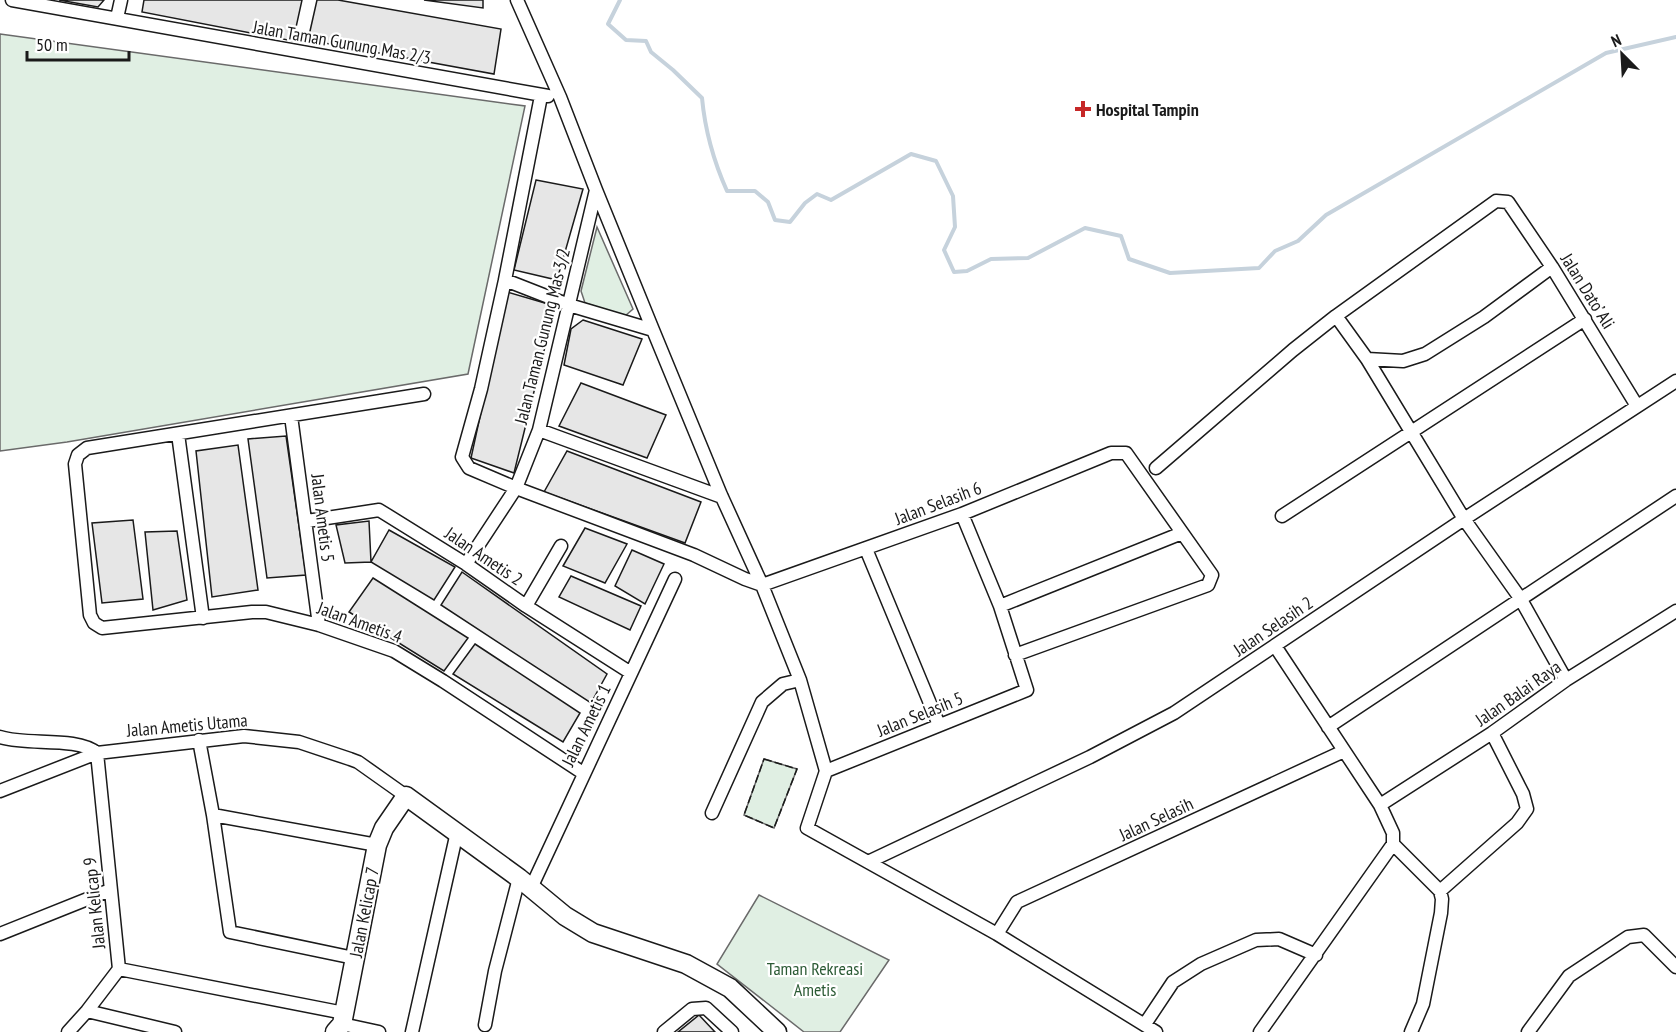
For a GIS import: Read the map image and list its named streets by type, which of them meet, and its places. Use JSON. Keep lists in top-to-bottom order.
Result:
{
  "streets": {
    "street": [
      "Jalan Taman Gunung Mas 2/3",
      "Jalan Dato’ Ali",
      "Jalan Taman Gunung Mas 3/2",
      "Jalan Selasih 6",
      "Jalan Ametis 5",
      "Jalan Ametis 2",
      "Jalan Ametis 4",
      "Jalan Selasih 2",
      "Jalan Balai Raya",
      "Jalan Selasih 5",
      "Jalan Ametis Utama",
      "Jalan Ametis 1",
      "Jalan Selasih",
      "Jalan Kelicap 9",
      "Jalan Kelicap 7"
    ]
  },
  "crossings": [
    ["Jalan Dato’ Ali", "Jalan Selasih 2"],
    ["Jalan Taman Gunung Mas 3/2", "Jalan Ametis 2"],
    ["Jalan Ametis 5", "Jalan Ametis 2"],
    ["Jalan Ametis 5", "Jalan Ametis 4"],
    ["Jalan Ametis 2", "Jalan Ametis 1"],
    ["Jalan Ametis 4", "Jalan Ametis 1"],
    ["Jalan Ametis Utama", "Jalan Kelicap 9"],
    ["Jalan Ametis Utama", "Jalan Kelicap 7"]
  ],
  "parks": ["Taman Rekreasi Ametis"],
  "places": {
    "health": ["Hospital Tampin"]
  },
  "scale_bar": "50 m",
  "north": "top left"
}
